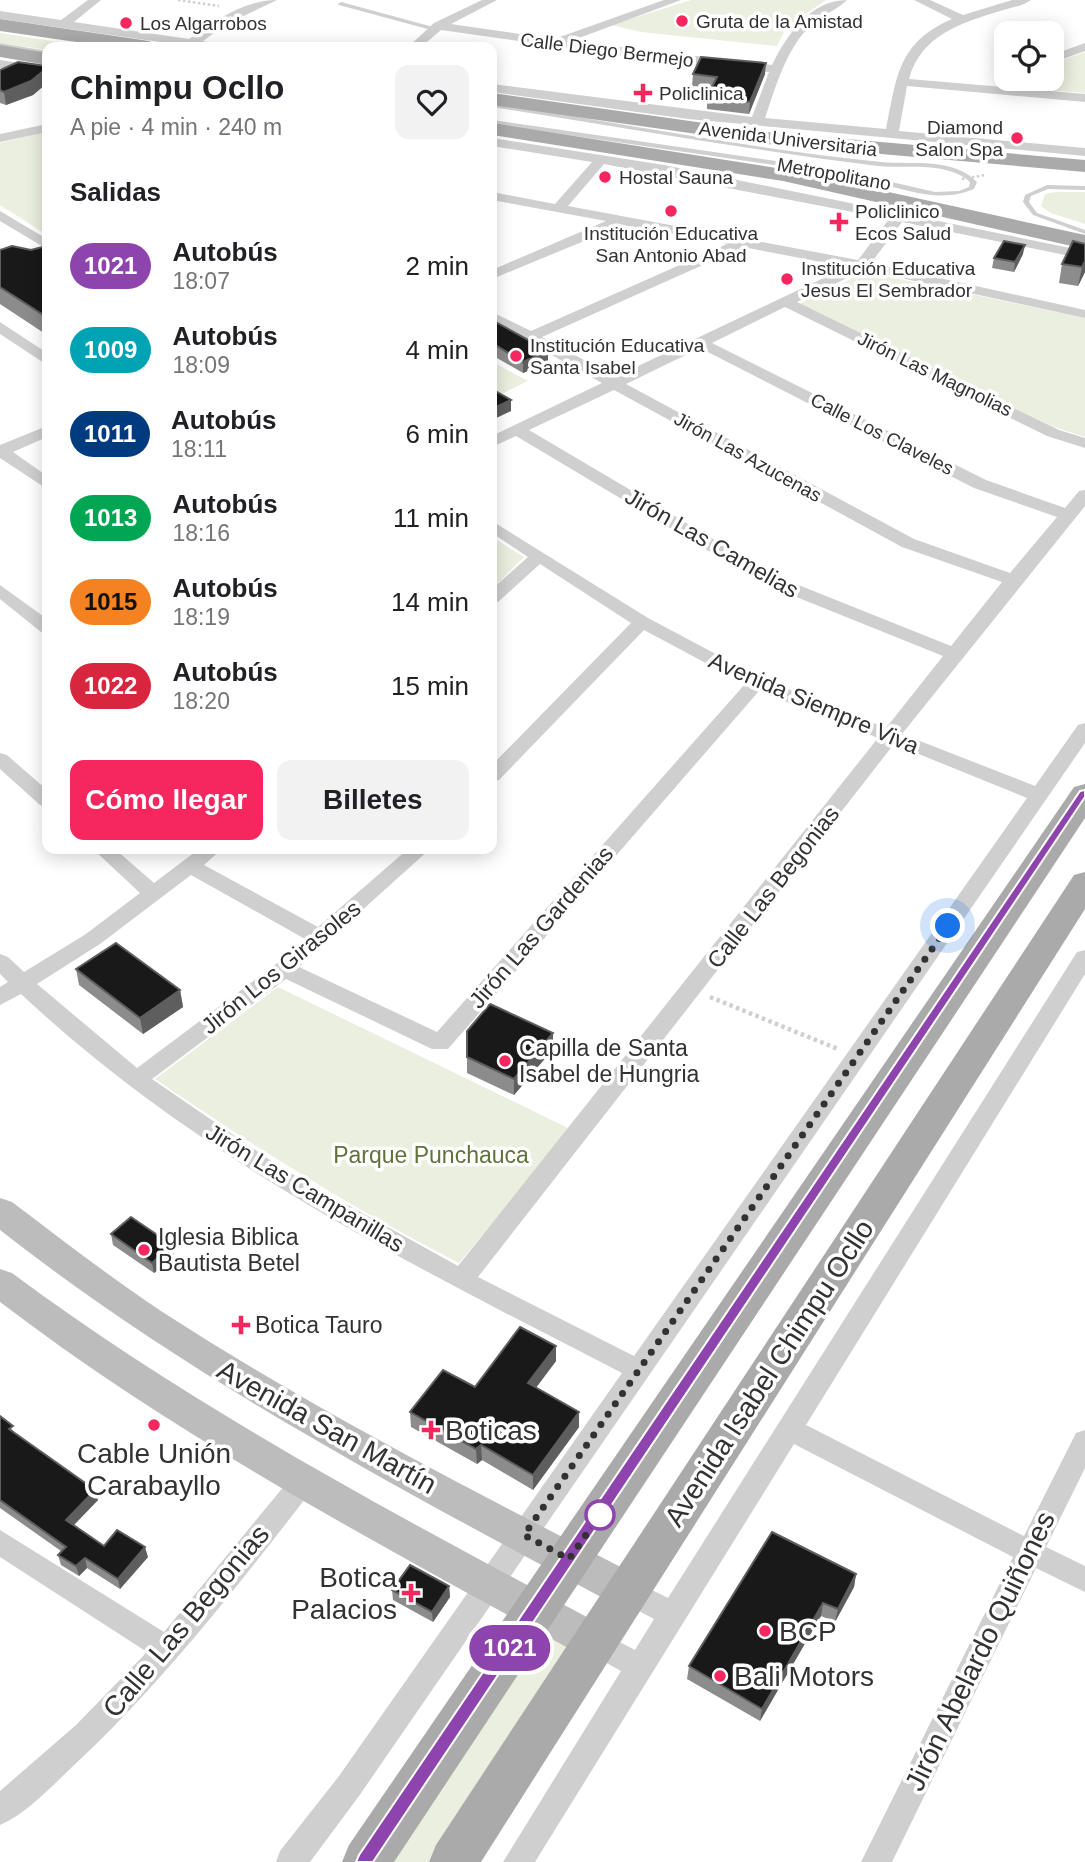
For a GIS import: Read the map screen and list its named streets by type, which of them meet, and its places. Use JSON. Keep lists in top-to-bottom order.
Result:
{
  "streets": {
    "main road": ["Avenida Universitaria", "Avenida Isabel Chimpu Ocllo", "Avenida San Martín"],
    "street": [
      "Calle Diego Bermejo",
      "Jirón Las Magnolias",
      "Calle Los Claveles",
      "Jirón Las Azucenas",
      "Jirón Las Camelias",
      "Avenida Siempre Viva",
      "Calle Las Begonias",
      "Jirón Las Gardenias",
      "Jirón Los Girasoles",
      "Jirón Las Campanillas",
      "Jirón Abelardo Quiñones"
    ],
    "lane": ["Metropolitano"]
  },
  "crossings": [
    ["Calle Los Claveles", "Calle Las Begonias"],
    ["Jirón Las Azucenas", "Calle Las Begonias"],
    ["Jirón Las Camelias", "Calle Las Begonias"],
    ["Avenida Siempre Viva", "Calle Las Begonias"],
    ["Avenida Siempre Viva", "Jirón Las Gardenias"],
    ["Calle Las Begonias", "Jirón Las Campanillas"],
    ["Jirón Las Gardenias", "Jirón Los Girasoles"],
    ["Jirón Los Girasoles", "Jirón Las Campanillas"],
    ["Avenida Isabel Chimpu Ocllo", "Avenida San Martín"]
  ],
  "parks": ["Parque Punchauca"],
  "places": {
    "other": [
      "Gruta de la Amistad",
      "Los Algarrobos",
      "Diamond Salon Spa",
      "Hostal Sauna",
      "Institución Educativa San Antonio Abad",
      "Institución Educativa Jesus El Sembrador",
      "Institución Educativa Santa Isabel",
      "Capilla de Santa Isabel de Hungria",
      "Iglesia Biblica Bautista Betel",
      "Cable Unión Carabayllo",
      "BCP",
      "Bali Motors"
    ],
    "health": [
      "Policlinica",
      "Policlinico Ecos Salud",
      "Botica Tauro",
      "Boticas",
      "Botica Palacios"
    ]
  },
  "lines": ["bus line 1021"],
  "page": {
    "on_map": "1021",
    "heading": [
      ["Chimpu Ocllo", "A pie · 4 min · 240 m"],
      "Salidas"
    ],
    "list": [
      {
        "mark": "1021",
        "name": "Autobús",
        "note": "18:07",
        "value": "2 min"
      },
      {
        "mark": "1009",
        "name": "Autobús",
        "note": "18:09",
        "value": "4 min"
      },
      {
        "mark": "1011",
        "name": "Autobús",
        "note": "18:11",
        "value": "6 min"
      },
      {
        "mark": "1013",
        "name": "Autobús",
        "note": "18:16",
        "value": "11 min"
      },
      {
        "mark": "1015",
        "name": "Autobús",
        "note": "18:19",
        "value": "14 min"
      },
      {
        "mark": "1022",
        "name": "Autobús",
        "note": "18:20",
        "value": "15 min"
      }
    ],
    "buttons": ["Cómo llegar", "Billetes"]
  }
}
